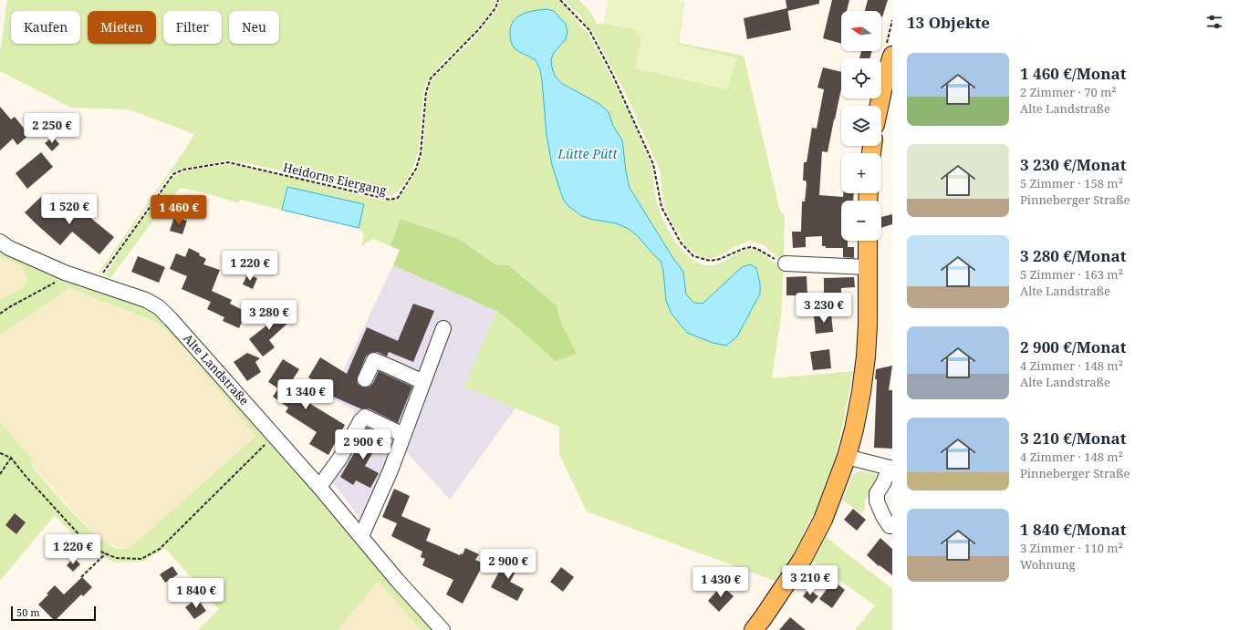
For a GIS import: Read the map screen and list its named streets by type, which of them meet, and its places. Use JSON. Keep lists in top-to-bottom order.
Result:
{
  "streets": {
    "street": ["Alte Landstraße"],
    "path": ["Heidorns Eiergang"]
  },
  "crossings": [
    ["Heidorns Eiergang", "Alte Landstraße"]
  ],
  "water": ["Lütte Pütt"],
  "scale_bar": "50 m",
  "north": "left",
  "page": {
    "heading": "13 Objekte",
    "map_buttons": ["+", "−"],
    "chip": [
      "Kaufen",
      "Mieten",
      "Filter",
      "Neu"
    ],
    "list": [
      {
        "name": "1 460 €/Monat",
        "note": "2 Zimmer · 70 m² · Alte Landstraße"
      },
      {
        "name": "3 230 €/Monat",
        "note": "5 Zimmer · 158 m² · Pinneberger Straße"
      },
      {
        "name": "3 280 €/Monat",
        "note": "5 Zimmer · 163 m² · Alte Landstraße"
      },
      {
        "name": "2 900 €/Monat",
        "note": "4 Zimmer · 148 m² · Alte Landstraße"
      },
      {
        "name": "3 210 €/Monat",
        "note": "4 Zimmer · 148 m² · Pinneberger Straße"
      },
      {
        "name": "1 840 €/Monat",
        "note": "3 Zimmer · 110 m² · Wohnung"
      }
    ],
    "price": [
      "2 250 €",
      "1 520 €",
      "1 460 €",
      "1 220 €",
      "3 230 €",
      "3 280 €",
      "1 340 €",
      "2 900 €",
      "1 220 €",
      "2 900 €",
      "3 210 €",
      "1 430 €",
      "1 840 €"
    ],
    "scale": "50 m"
  }
}
